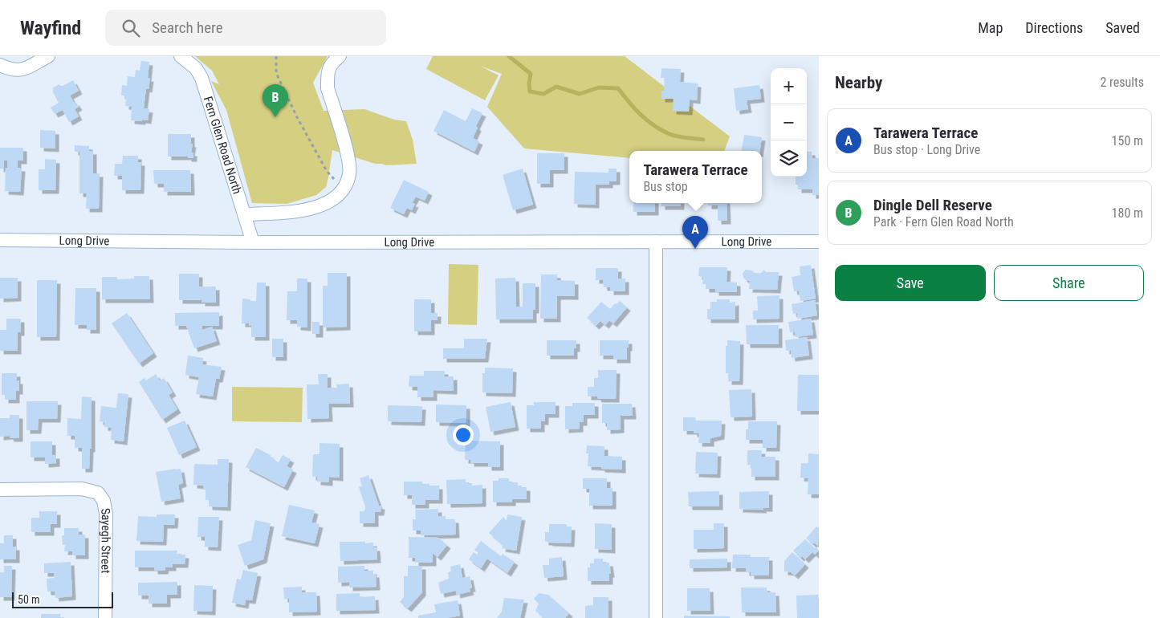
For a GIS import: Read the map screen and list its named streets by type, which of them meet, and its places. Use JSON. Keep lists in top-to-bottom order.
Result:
{
  "streets": {
    "street": ["Fern Glen Road North", "Long Drive", "Sayegh Street"]
  },
  "crossings": [
    ["Fern Glen Road North", "Long Drive"]
  ],
  "scale_bar": "50 m",
  "page": {
    "header": "Wayfind",
    "search": "Search here",
    "nav": ["Map", "Directions", "Saved"],
    "heading": ["Nearby", "2 results"],
    "map_buttons": ["+", "−"],
    "pins": ["B", "A"],
    "list": [
      {
        "mark": "A",
        "name": "Tarawera Terrace",
        "note": "Bus stop · Long Drive",
        "value": "150 m"
      },
      {
        "mark": "B",
        "name": "Dingle Dell Reserve",
        "note": "Park · Fern Glen Road North",
        "value": "180 m"
      }
    ],
    "popup": ["Tarawera Terrace", "Bus stop"],
    "buttons": ["Save", "Share"],
    "scale": "50 m"
  }
}
